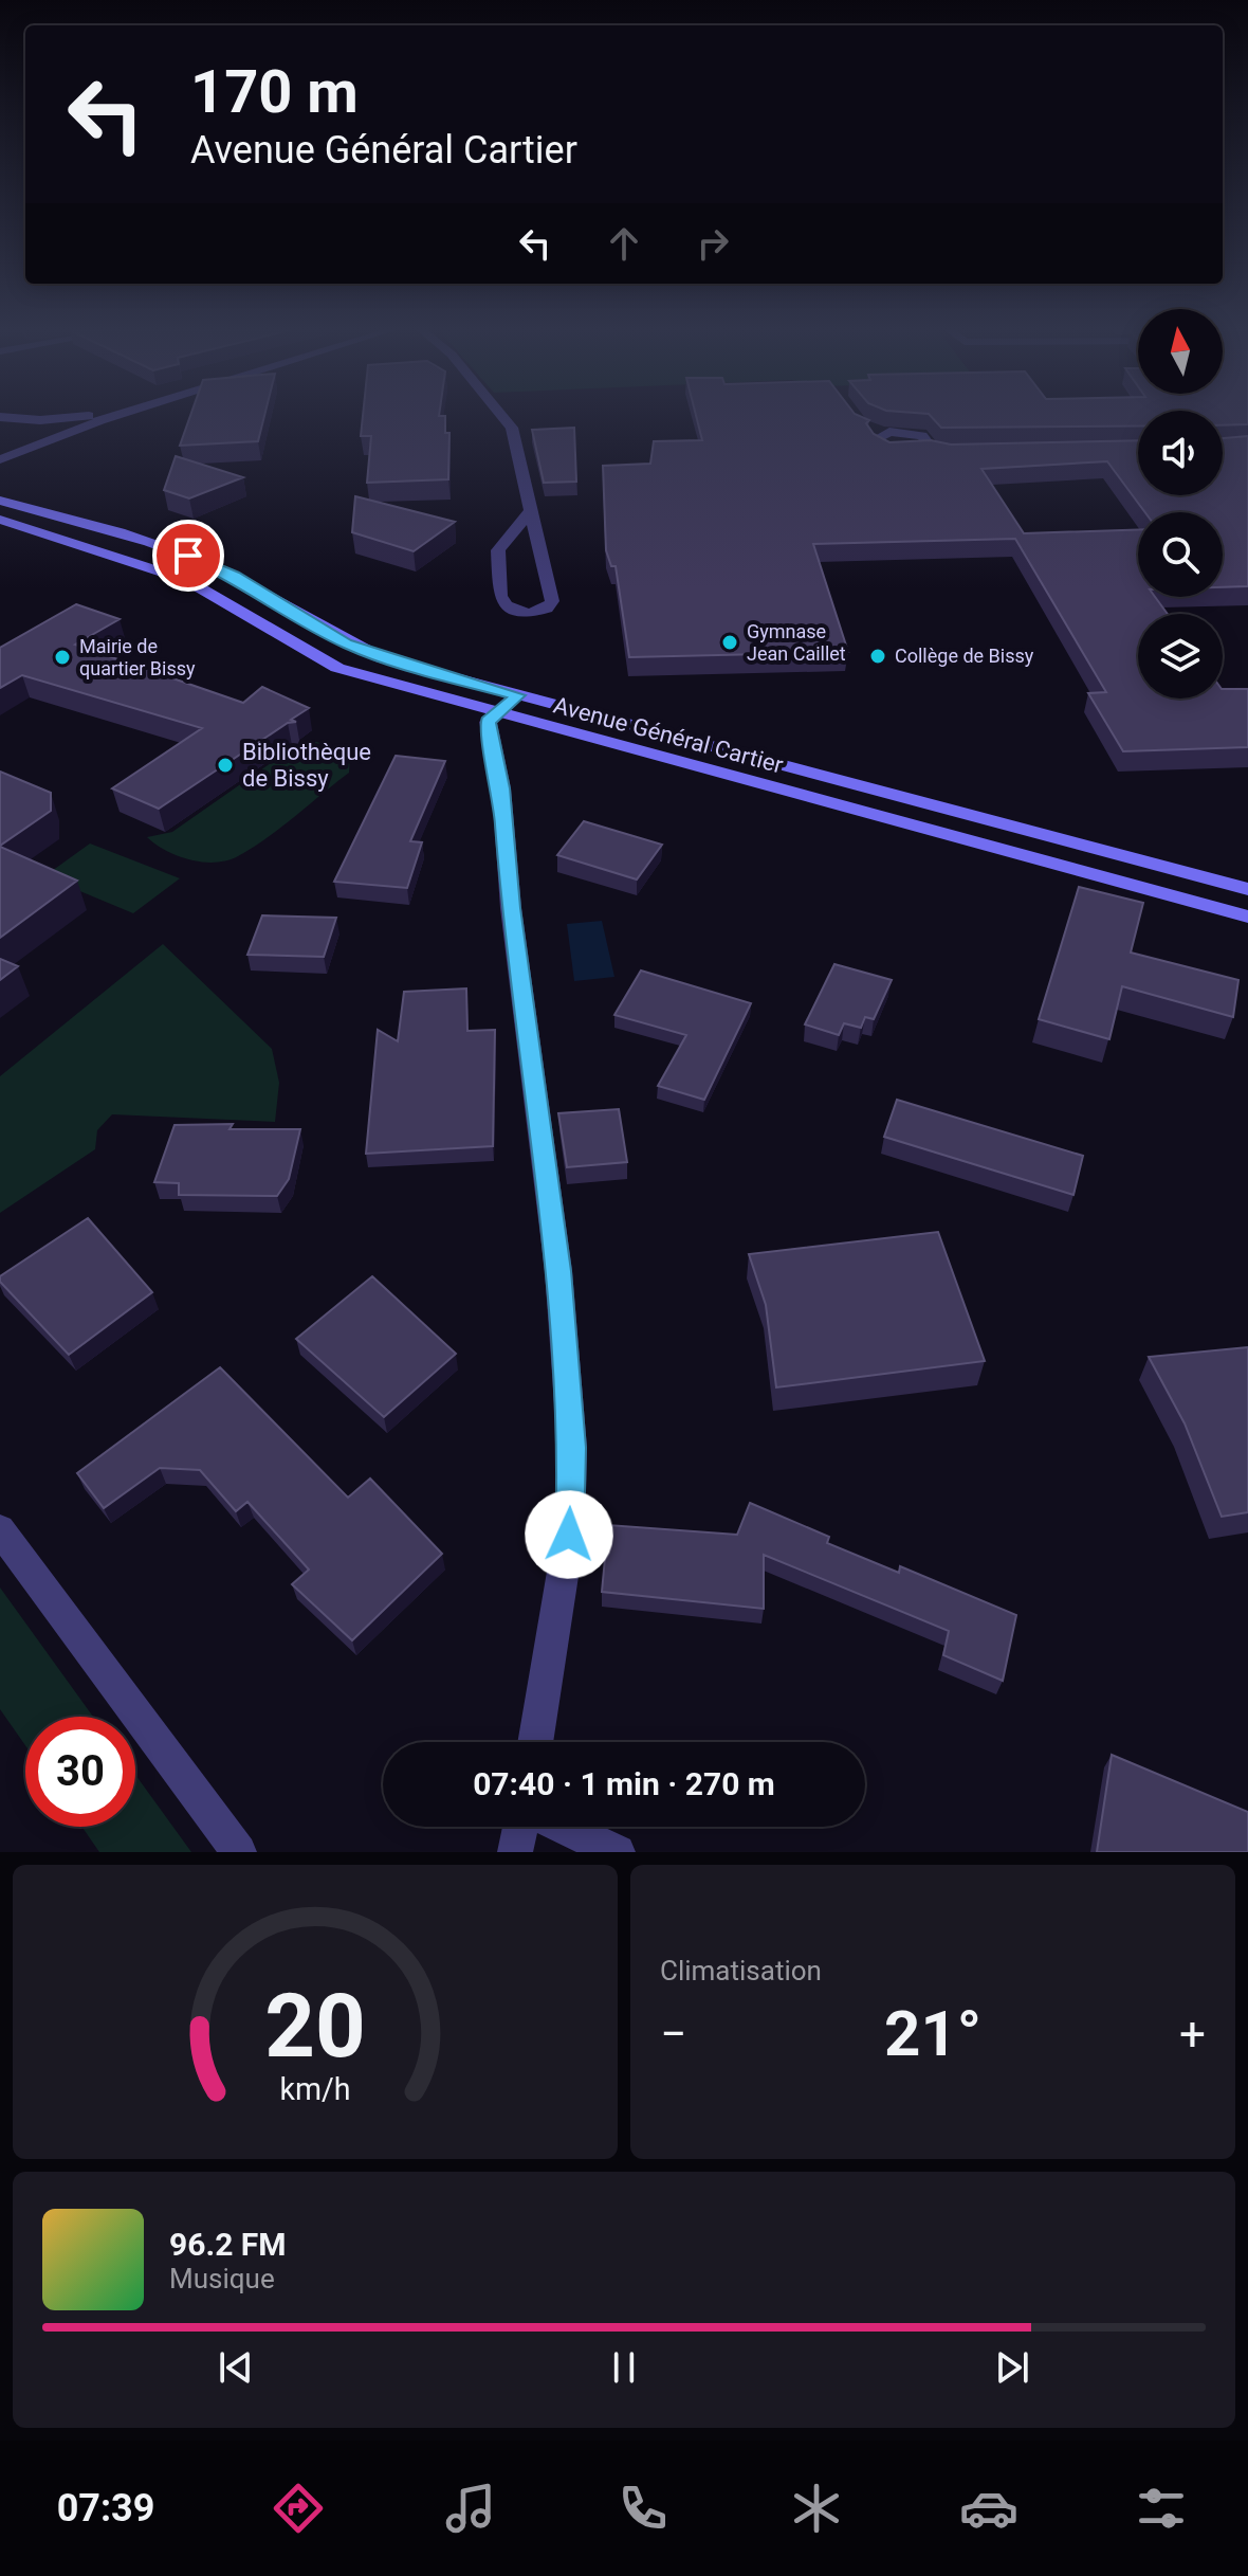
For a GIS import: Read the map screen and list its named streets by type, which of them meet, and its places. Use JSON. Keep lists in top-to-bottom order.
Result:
{
  "streets": {
    "main road": ["Avenue Général Cartier"]
  },
  "places": [
    "Gymnase Jean Caillet",
    "Collège de Bissy",
    "Mairie de quartier Bissy",
    "Bibliothèque de Bissy"
  ],
  "north": "top",
  "page": {
    "turn": ["170 m", "Avenue Général Cartier"],
    "limit": "30",
    "trip": "07:40 · 1 min · 270 m",
    "tile": "Climatisation",
    "heat": ["−", "21°", "+"],
    "song": ["96.2 FM", "Musique"],
    "tabs": "07:39",
    "gauge": ["20", "km/h"]
  }
}
